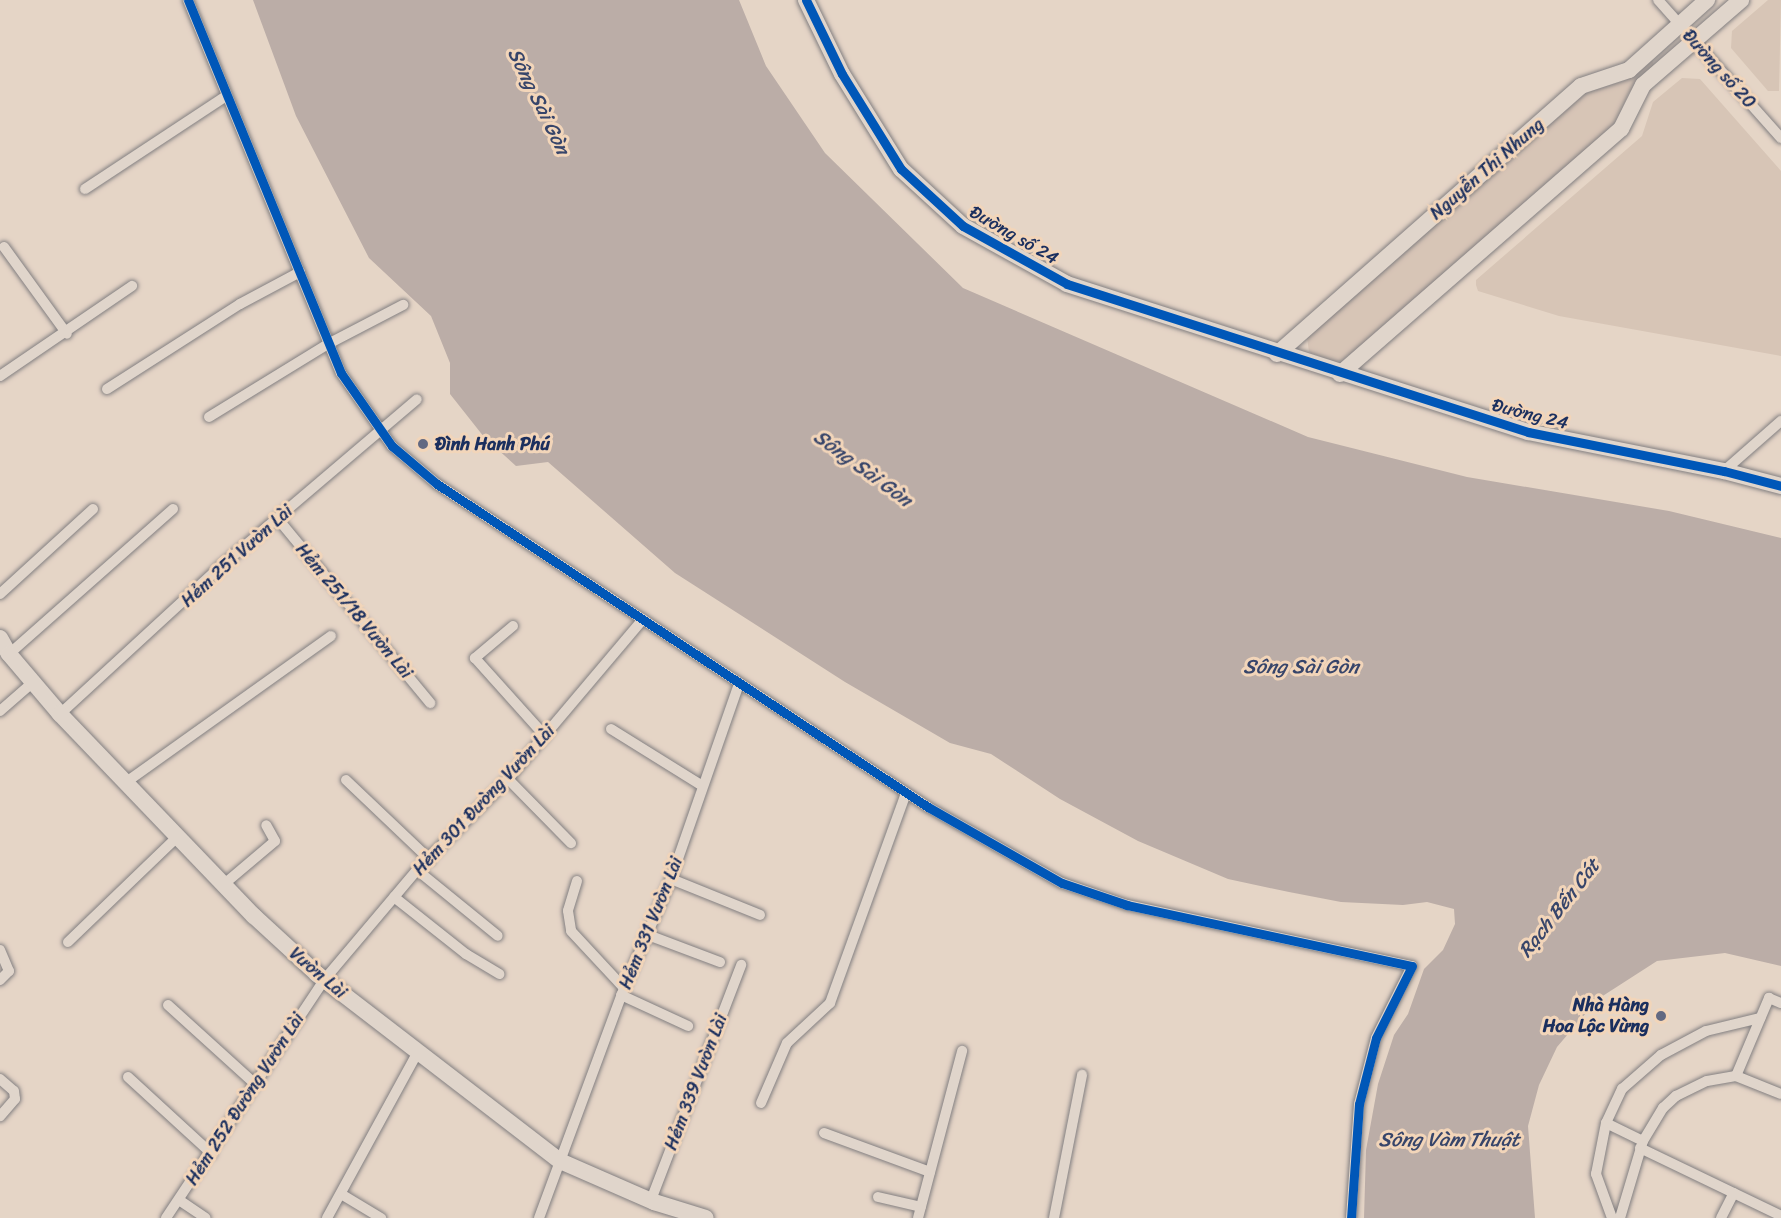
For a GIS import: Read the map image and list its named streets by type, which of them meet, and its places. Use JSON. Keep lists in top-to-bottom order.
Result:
{
  "streets": {
    "street": [
      "Đường số 20",
      "Nguyễn Thị Nhung",
      "Đường số 24",
      "Đường 24",
      "Hẻm 251 Vườn Lài",
      "Hẻm 251/18 Vườn Lài",
      "Hẻm 301 Đường Vườn Lài",
      "Hẻm 331 Vườn Lài",
      "Vườn Lài",
      "Hẻm 339 Vườn Lài",
      "Hẻm 252 Đường Vườn Lài"
    ]
  },
  "crossings": [
    ["Đường số 20", "Nguyễn Thị Nhung"],
    ["Nguyễn Thị Nhung", "Đường số 24"],
    ["Nguyễn Thị Nhung", "Đường 24"],
    ["Đường số 24", "Đường 24"],
    ["Hẻm 251 Vườn Lài", "Hẻm 251/18 Vườn Lài"],
    ["Hẻm 251 Vườn Lài", "Vườn Lài"],
    ["Hẻm 301 Đường Vườn Lài", "Vườn Lài"],
    ["Hẻm 301 Đường Vườn Lài", "Hẻm 252 Đường Vườn Lài"],
    ["Hẻm 331 Vườn Lài", "Vườn Lài"],
    ["Vườn Lài", "Hẻm 339 Vườn Lài"],
    ["Vườn Lài", "Hẻm 252 Đường Vườn Lài"]
  ],
  "water": ["Sông Sài Gòn", "Rạch Bến Cát", "Sông Vàm Thuật"],
  "places": ["Đình Hanh Phú", "Nhà Hàng Hoa Lộc Vừng"]
}
